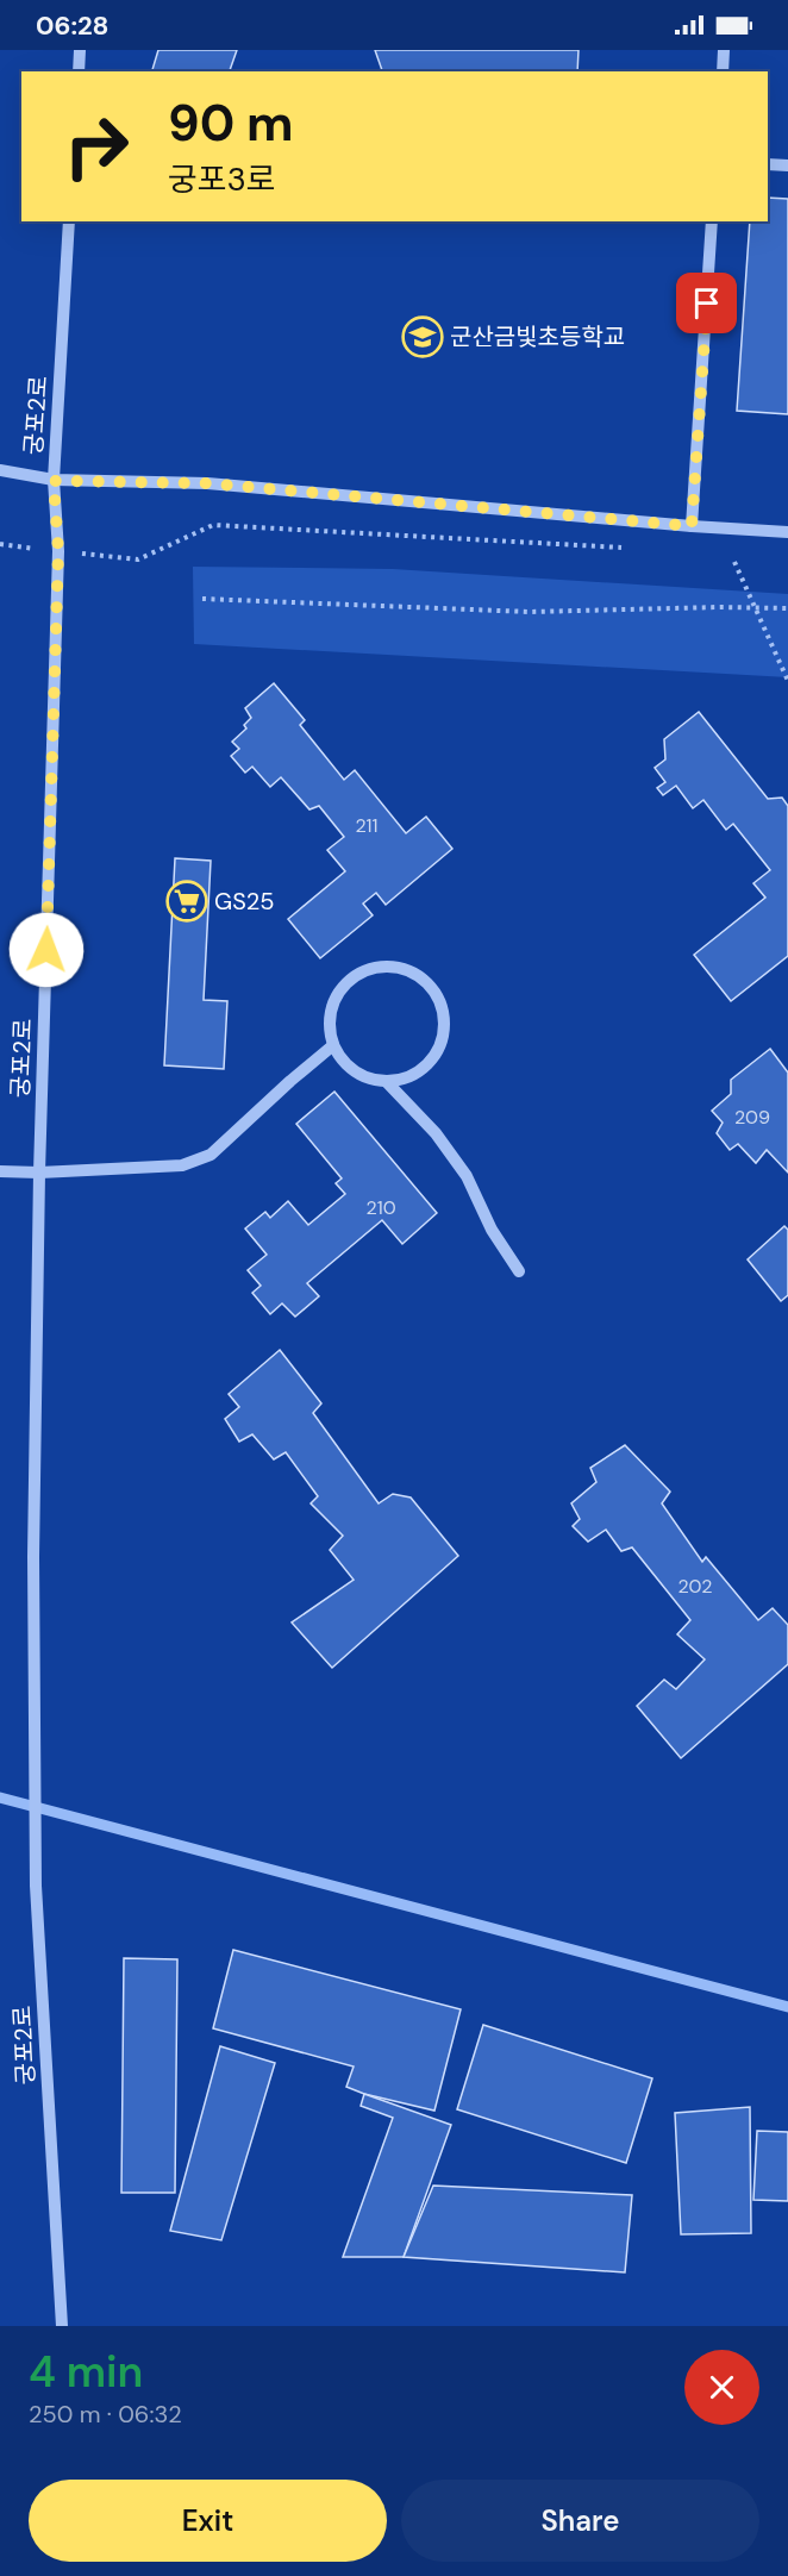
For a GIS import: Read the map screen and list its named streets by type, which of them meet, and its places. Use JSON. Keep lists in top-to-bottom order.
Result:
{
  "streets": {
    "street": ["궁포2로"]
  },
  "places": {
    "school or university": ["군산금빛초등학교"],
    "supermarket": ["GS25"]
  },
  "house_numbers": [
    "211",
    "209",
    "210",
    "202"
  ],
  "page": {
    "status": "06:28",
    "turn": ["90 m", "궁포3로"],
    "heading": ["4 min", "250 m · 06:32"],
    "buttons": ["Exit", "Share"]
  }
}
